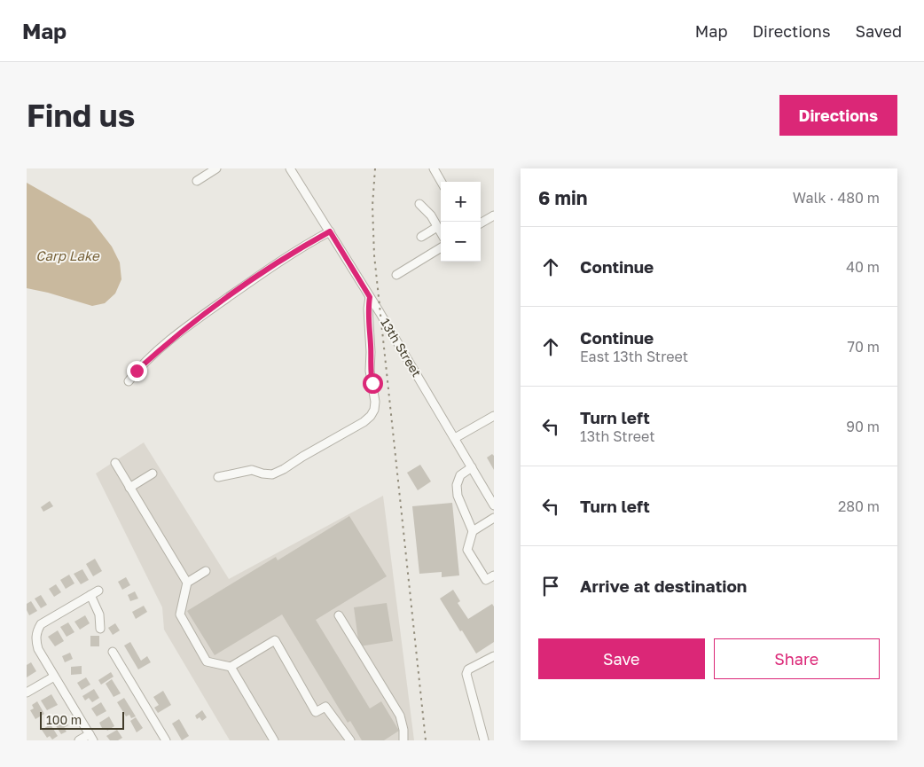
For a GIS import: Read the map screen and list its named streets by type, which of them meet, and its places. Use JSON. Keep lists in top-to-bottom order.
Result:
{
  "streets": {
    "street": ["13th Street"]
  },
  "water": ["Carp Lake"],
  "scale_bar": "100 m",
  "page": {
    "header": "Map",
    "nav": ["Map", "Directions", "Saved"],
    "buttons": [
      "Directions",
      ["Save", "Share"]
    ],
    "title": "Find us",
    "heading": ["6 min", "Walk · 480 m"],
    "map_buttons": ["+", "−"],
    "list": [
      ["Continue", "40 m"],
      ["Continue", "East 13th Street", "70 m"],
      ["Turn left", "13th Street", "90 m"],
      ["Turn left", "280 m"],
      "Arrive at destination"
    ],
    "scale": "100 m"
  }
}
